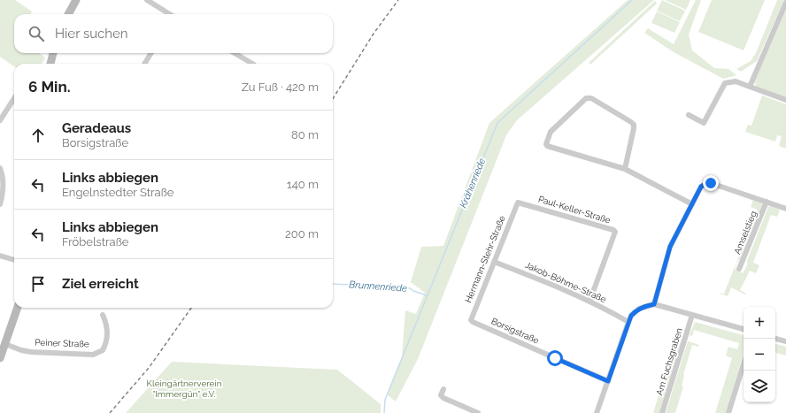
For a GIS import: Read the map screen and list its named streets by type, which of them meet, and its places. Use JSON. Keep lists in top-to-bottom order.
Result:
{
  "streets": {
    "street": [
      "Paul-Keller-Straße",
      "Amselstieg",
      "Hermann-Stehr-Straße",
      "Jakob-Böhme-Straße",
      "Borsigstraße",
      "Peiner Straße",
      "Am Fuchsgraben"
    ]
  },
  "crossings": [
    ["Paul-Keller-Straße", "Hermann-Stehr-Straße"],
    ["Paul-Keller-Straße", "Jakob-Böhme-Straße"],
    ["Hermann-Stehr-Straße", "Jakob-Böhme-Straße"],
    ["Hermann-Stehr-Straße", "Borsigstraße"]
  ],
  "water": ["Krähenriede", "Brunnenriede"],
  "parks": ["Kleingärtnerverein \"Immergün\" e.V."],
  "page": {
    "search": "Hier suchen",
    "heading": ["6 Min.", "Zu Fuß · 420 m"],
    "list": [
      ["Geradeaus", "Borsigstraße", "80 m"],
      ["Links abbiegen", "Engelnstedter Straße", "140 m"],
      ["Links abbiegen", "Fröbelstraße", "200 m"],
      "Ziel erreicht"
    ],
    "map_buttons": ["+", "−"]
  }
}
